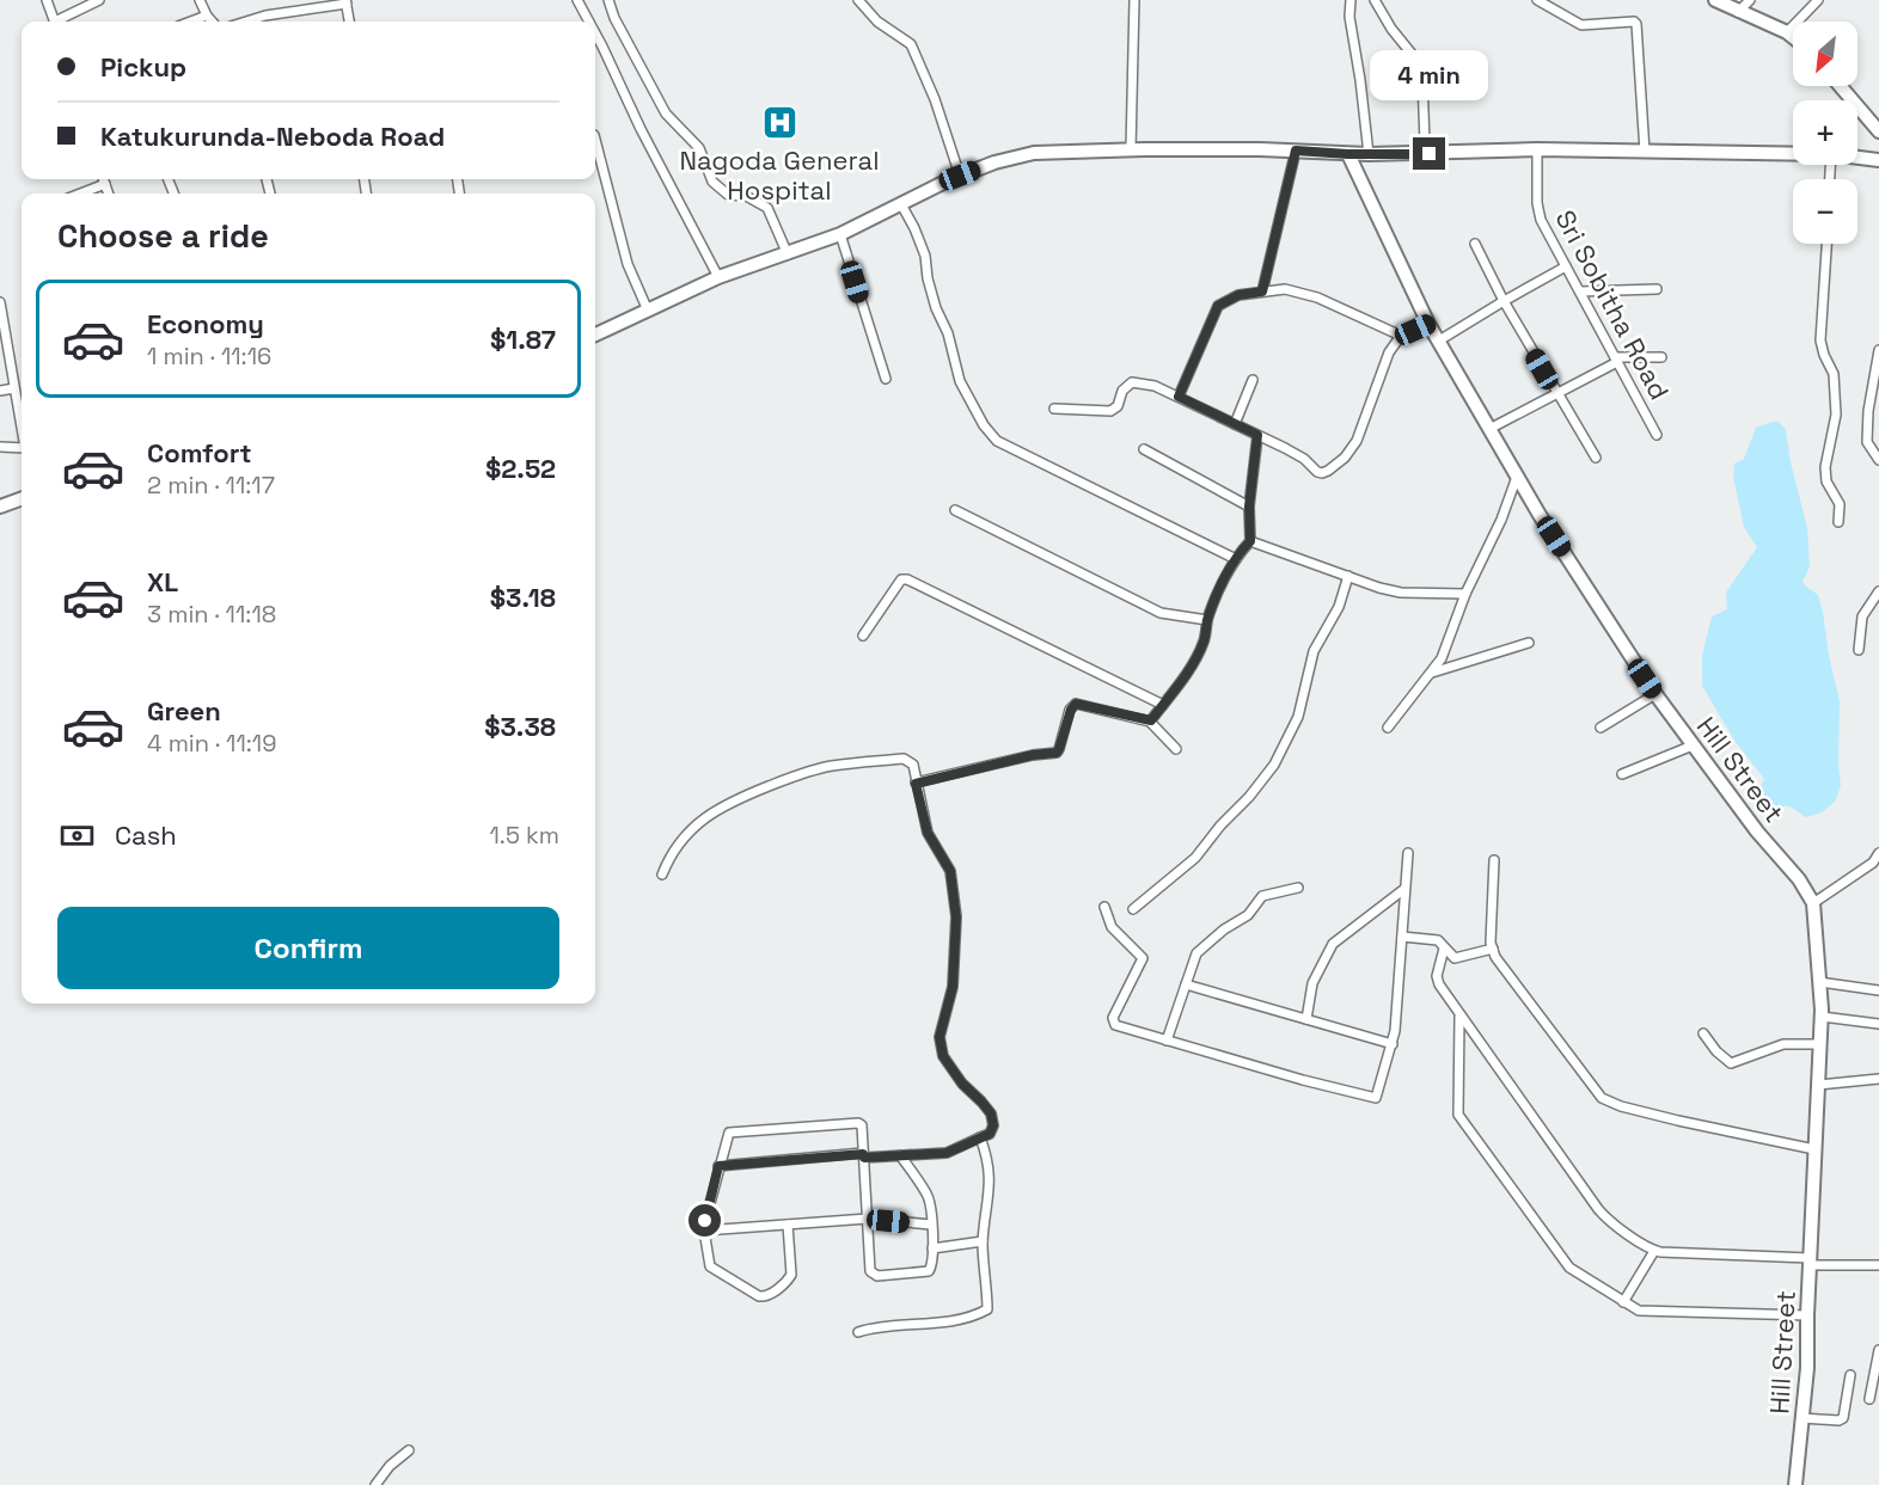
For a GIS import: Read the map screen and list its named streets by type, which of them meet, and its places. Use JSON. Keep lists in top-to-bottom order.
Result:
{
  "streets": {
    "main road": ["Hill Street"],
    "street": ["Sri Sobitha Road"]
  },
  "places": {
    "hospital": ["Nagoda General Hospital"]
  },
  "north": "bottom left",
  "page": {
    "map_buttons": ["+", "−"],
    "banner": ["Pickup", "Katukurunda-Neboda Road"],
    "bubble": "4 min",
    "heading": "Choose a ride",
    "list": [
      {
        "name": "Economy",
        "note": "1 min · 11:16",
        "value": "$1.87"
      },
      {
        "name": "Comfort",
        "note": "2 min · 11:17",
        "value": "$2.52"
      },
      {
        "name": "XL",
        "note": "3 min · 11:18",
        "value": "$3.18"
      },
      {
        "name": "Green",
        "note": "4 min · 11:19",
        "value": "$3.38"
      }
    ],
    "pay": ["Cash", "1.5 km"],
    "buttons": "Confirm"
  }
}
